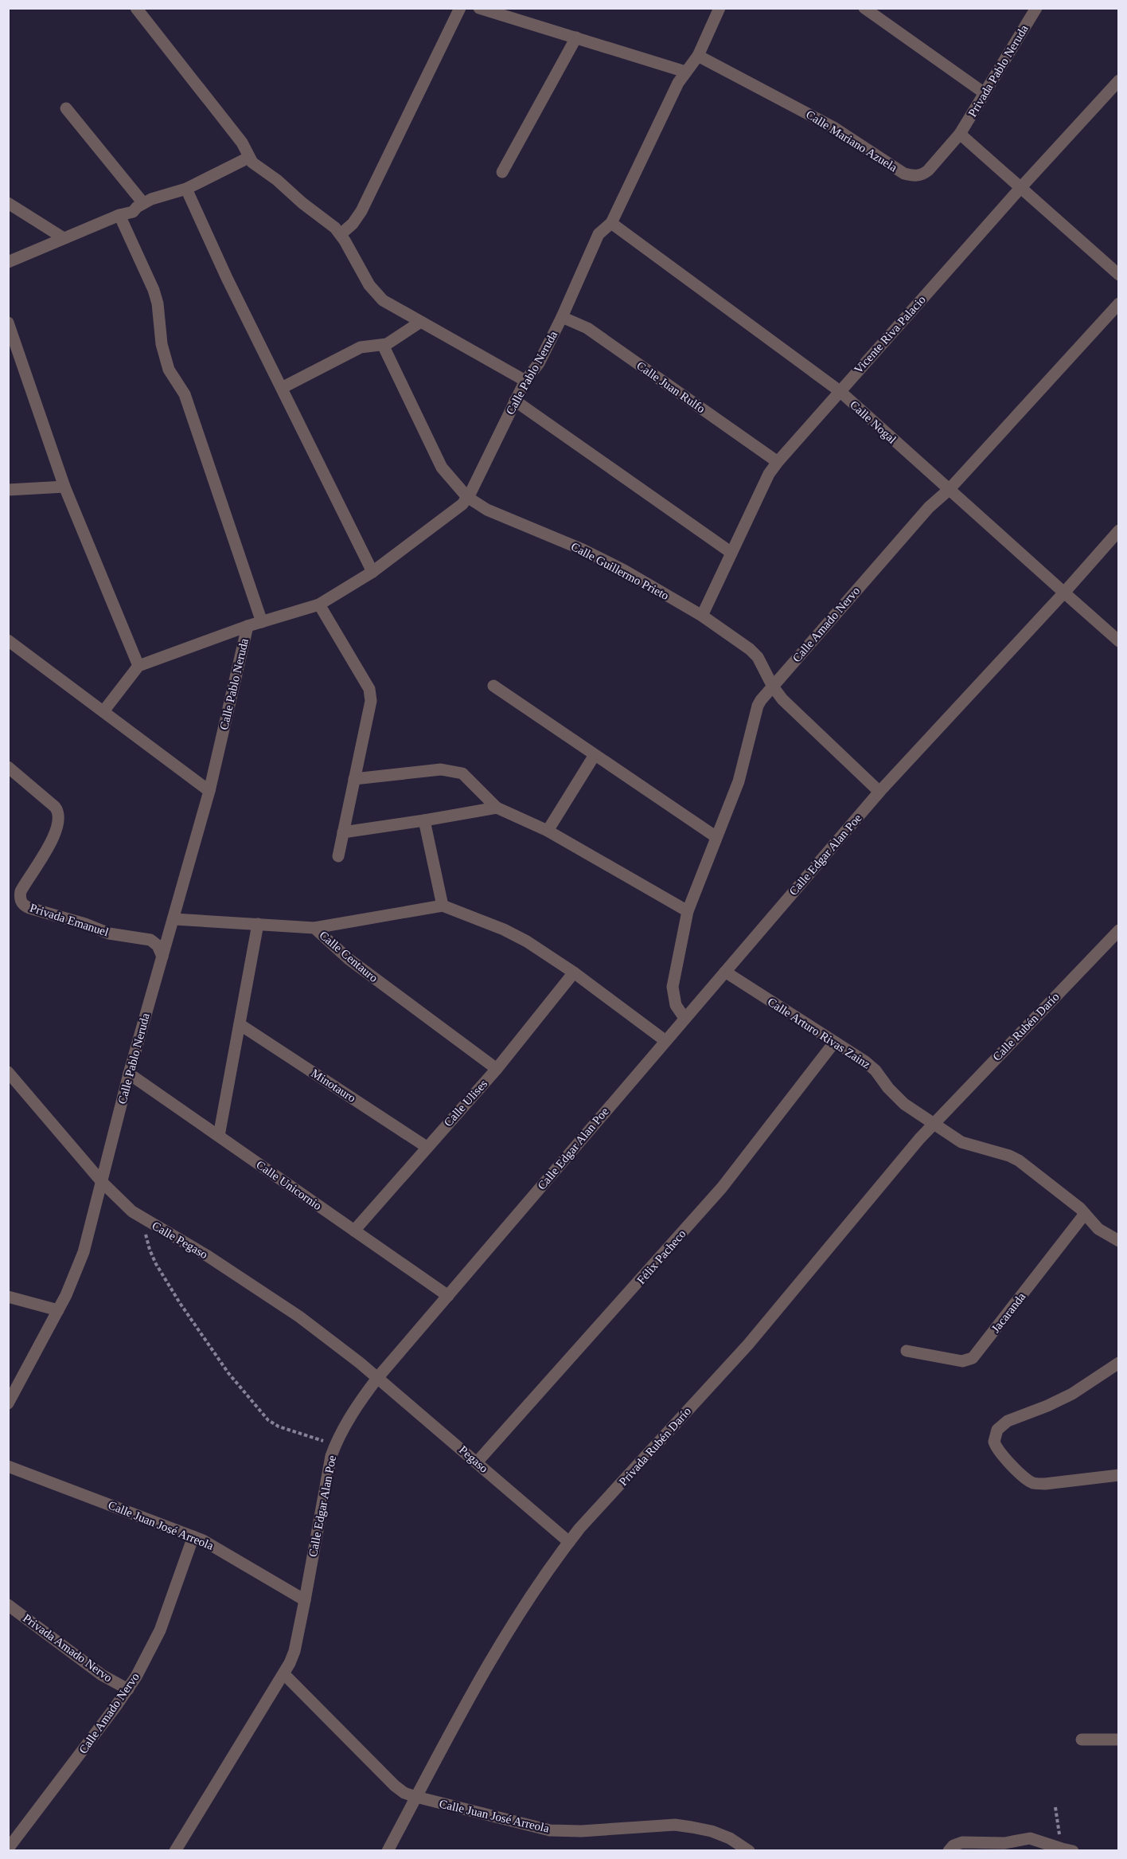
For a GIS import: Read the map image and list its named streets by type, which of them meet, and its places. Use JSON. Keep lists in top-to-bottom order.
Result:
{
  "streets": {
    "street": [
      "Privada Pablo Neruda",
      "Calle Mariano Azuela",
      "Vicente Riva Palacio",
      "Calle Pablo Neruda",
      "Calle Juan Rulfo",
      "Calle Nogal",
      "Calle Guillermo Prieto",
      "Calle Amado Nervo",
      "Calle Edgar Alan Poe",
      "Privada Emanuel",
      "Calle Centauro",
      "Calle Rubén Darío",
      "Calle Arturo Rivas Zainz",
      "Minotauro",
      "Calle Ulises",
      "Calle Unicornio",
      "Calle Pegaso",
      "Félix Pacheco",
      "Jacaranda",
      "Privada Rubén Darío",
      "Pegaso",
      "Calle Juan José Arreola",
      "Privada Amado Nervo"
    ]
  },
  "crossings": [
    ["Privada Pablo Neruda", "Calle Mariano Azuela"],
    ["Calle Mariano Azuela", "Calle Pablo Neruda"],
    ["Vicente Riva Palacio", "Calle Juan Rulfo"],
    ["Vicente Riva Palacio", "Calle Nogal"],
    ["Vicente Riva Palacio", "Calle Guillermo Prieto"],
    ["Calle Pablo Neruda", "Calle Juan Rulfo"],
    ["Calle Pablo Neruda", "Calle Nogal"],
    ["Calle Pablo Neruda", "Calle Guillermo Prieto"],
    ["Calle Pablo Neruda", "Privada Emanuel"],
    ["Calle Pablo Neruda", "Calle Centauro"],
    ["Calle Pablo Neruda", "Calle Unicornio"],
    ["Calle Pablo Neruda", "Calle Pegaso"],
    ["Calle Nogal", "Calle Amado Nervo"],
    ["Calle Nogal", "Calle Edgar Alan Poe"],
    ["Calle Guillermo Prieto", "Calle Amado Nervo"],
    ["Calle Guillermo Prieto", "Calle Edgar Alan Poe"],
    ["Calle Amado Nervo", "Calle Edgar Alan Poe"],
    ["Calle Amado Nervo", "Calle Juan José Arreola"],
    ["Calle Amado Nervo", "Privada Amado Nervo"],
    ["Calle Edgar Alan Poe", "Calle Arturo Rivas Zainz"],
    ["Calle Edgar Alan Poe", "Calle Unicornio"],
    ["Calle Edgar Alan Poe", "Calle Pegaso"],
    ["Calle Edgar Alan Poe", "Pegaso"],
    ["Calle Edgar Alan Poe", "Calle Juan José Arreola"],
    ["Calle Centauro", "Calle Ulises"],
    ["Calle Rubén Darío", "Calle Arturo Rivas Zainz"],
    ["Calle Rubén Darío", "Privada Rubén Darío"],
    ["Calle Arturo Rivas Zainz", "Félix Pacheco"],
    ["Calle Arturo Rivas Zainz", "Jacaranda"],
    ["Calle Arturo Rivas Zainz", "Privada Rubén Darío"],
    ["Minotauro", "Calle Ulises"],
    ["Calle Ulises", "Calle Unicornio"],
    ["Calle Pegaso", "Pegaso"],
    ["Félix Pacheco", "Pegaso"],
    ["Privada Rubén Darío", "Pegaso"],
    ["Privada Rubén Darío", "Calle Juan José Arreola"]
  ]
}
